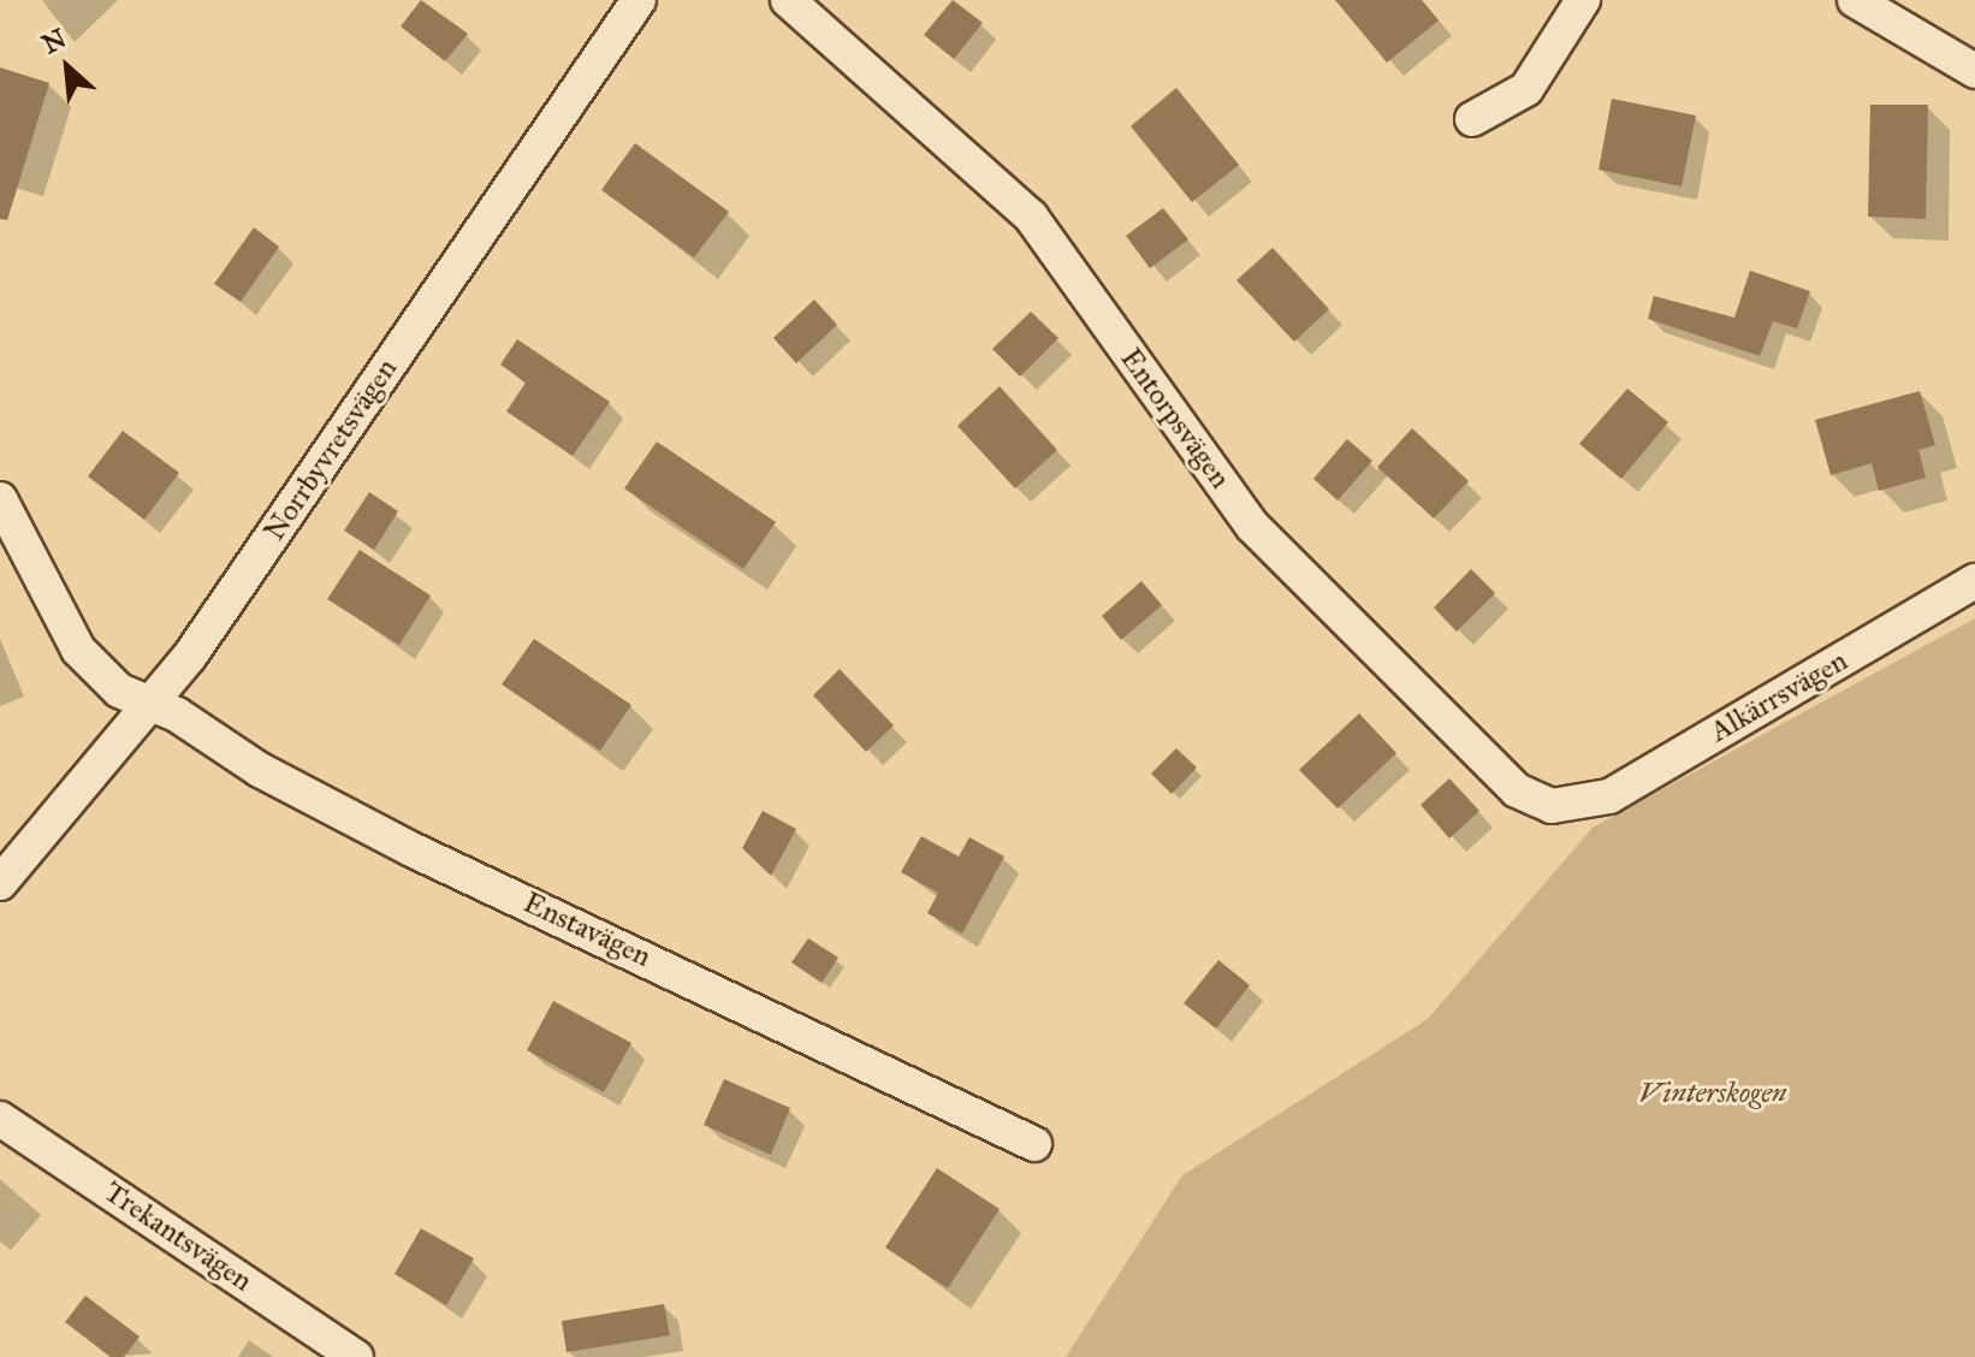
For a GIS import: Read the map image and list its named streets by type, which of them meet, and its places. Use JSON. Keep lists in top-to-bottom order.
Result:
{
  "streets": {
    "street": [
      "Entorpsvägen",
      "Norrbyvretsvägen",
      "Alkärrsvägen",
      "Enstavägen",
      "Trekantsvägen"
    ]
  },
  "crossings": [
    ["Entorpsvägen", "Alkärrsvägen"],
    ["Norrbyvretsvägen", "Enstavägen"]
  ],
  "parks": ["Vinterskogen"],
  "north": "top left"
}
